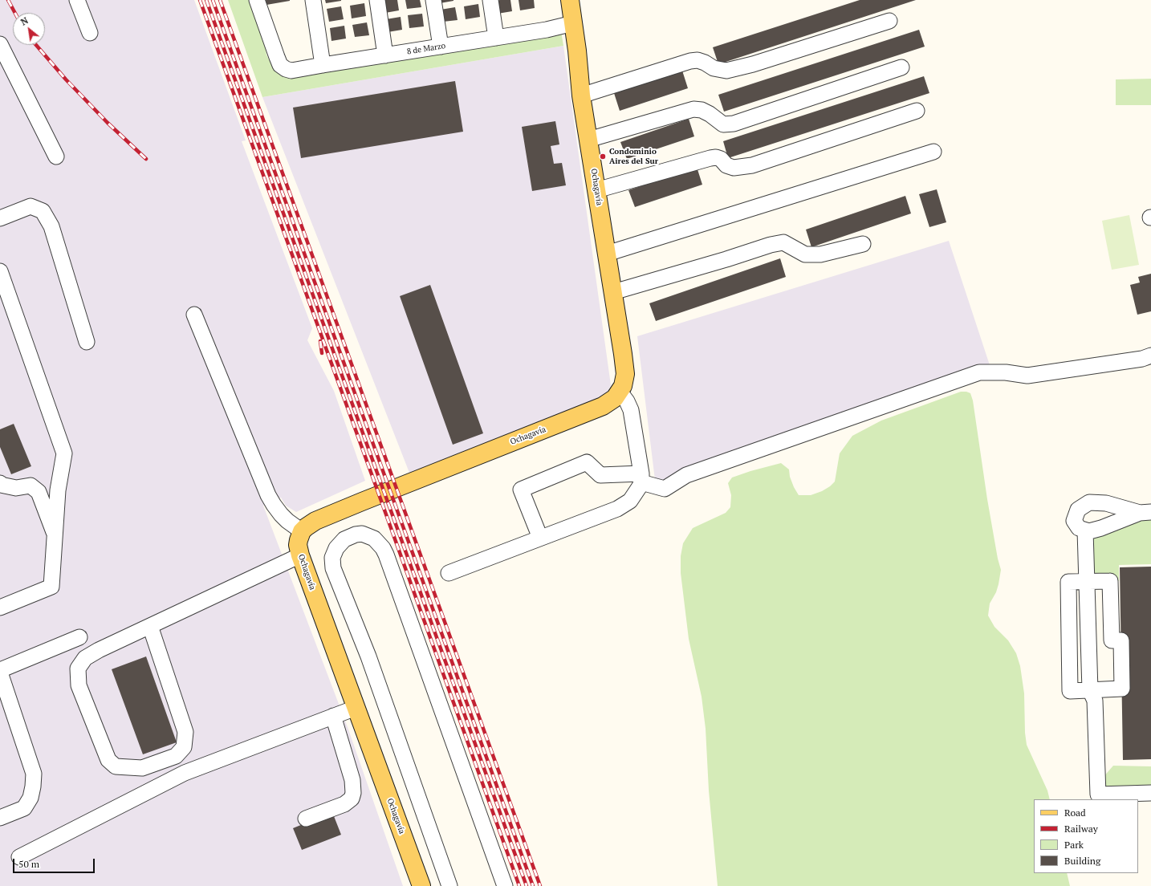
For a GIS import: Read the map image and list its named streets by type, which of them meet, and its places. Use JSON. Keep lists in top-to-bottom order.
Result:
{
  "streets": {
    "main road": ["Ochagavía"],
    "street": ["8 de Marzo"]
  },
  "crossings": [
    ["8 de Marzo", "Ochagavía"]
  ],
  "places": ["Condominio Aires del Sur"],
  "legend": [
    "Road",
    "Railway",
    "Park",
    "Building"
  ],
  "scale_bar": "50 m",
  "north": "top left"
}
